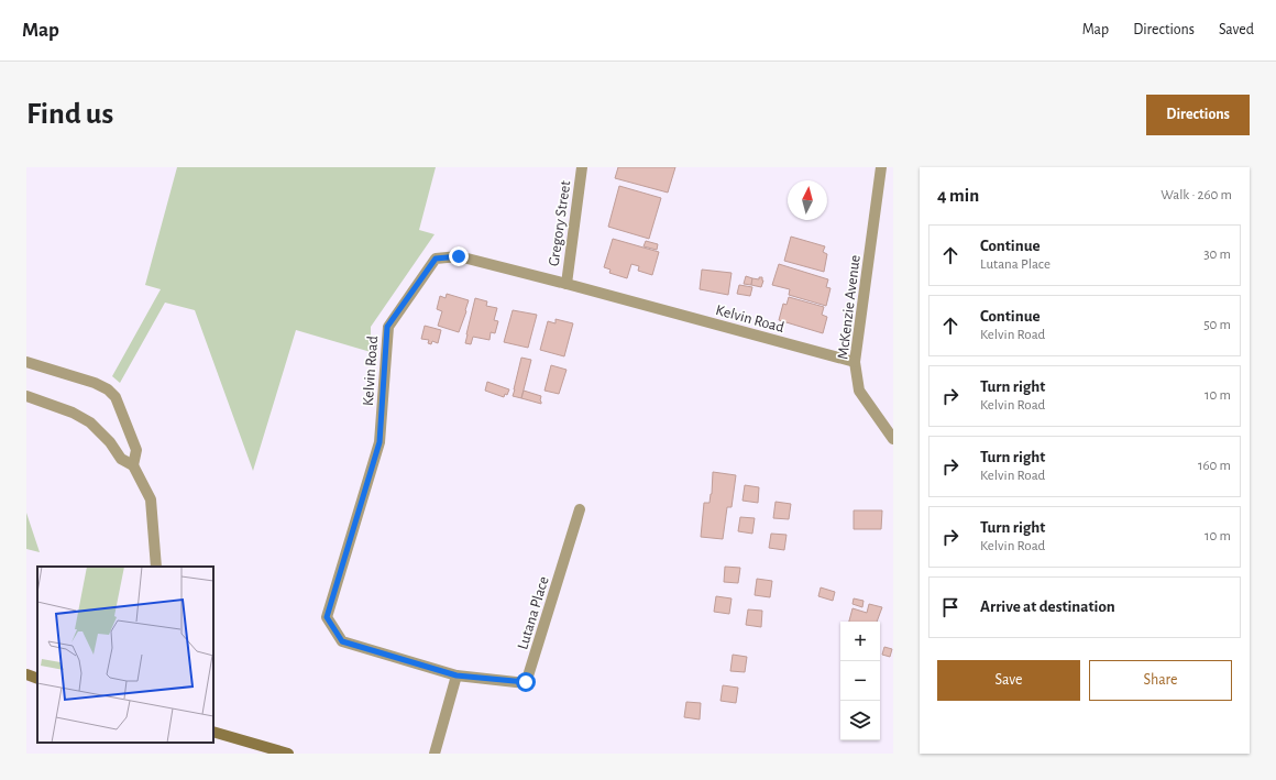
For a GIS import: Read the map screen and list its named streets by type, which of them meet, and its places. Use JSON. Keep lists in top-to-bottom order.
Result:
{
  "streets": {
    "street": [
      "Gregory Street",
      "McKenzie Avenue",
      "Kelvin Road",
      "Lutana Place"
    ]
  },
  "crossings": [
    ["Gregory Street", "Kelvin Road"],
    ["McKenzie Avenue", "Kelvin Road"],
    ["Kelvin Road", "Lutana Place"]
  ],
  "north": "top",
  "page": {
    "header": "Map",
    "nav": ["Map", "Directions", "Saved"],
    "buttons": [
      "Directions",
      ["Save", "Share"]
    ],
    "title": "Find us",
    "heading": ["4 min", "Walk · 260 m"],
    "list": [
      ["Continue", "Lutana Place", "30 m"],
      ["Continue", "Kelvin Road", "50 m"],
      ["Turn right", "Kelvin Road", "10 m"],
      ["Turn right", "Kelvin Road", "160 m"],
      ["Turn right", "Kelvin Road", "10 m"],
      "Arrive at destination"
    ],
    "map_buttons": ["+", "−"]
  }
}
